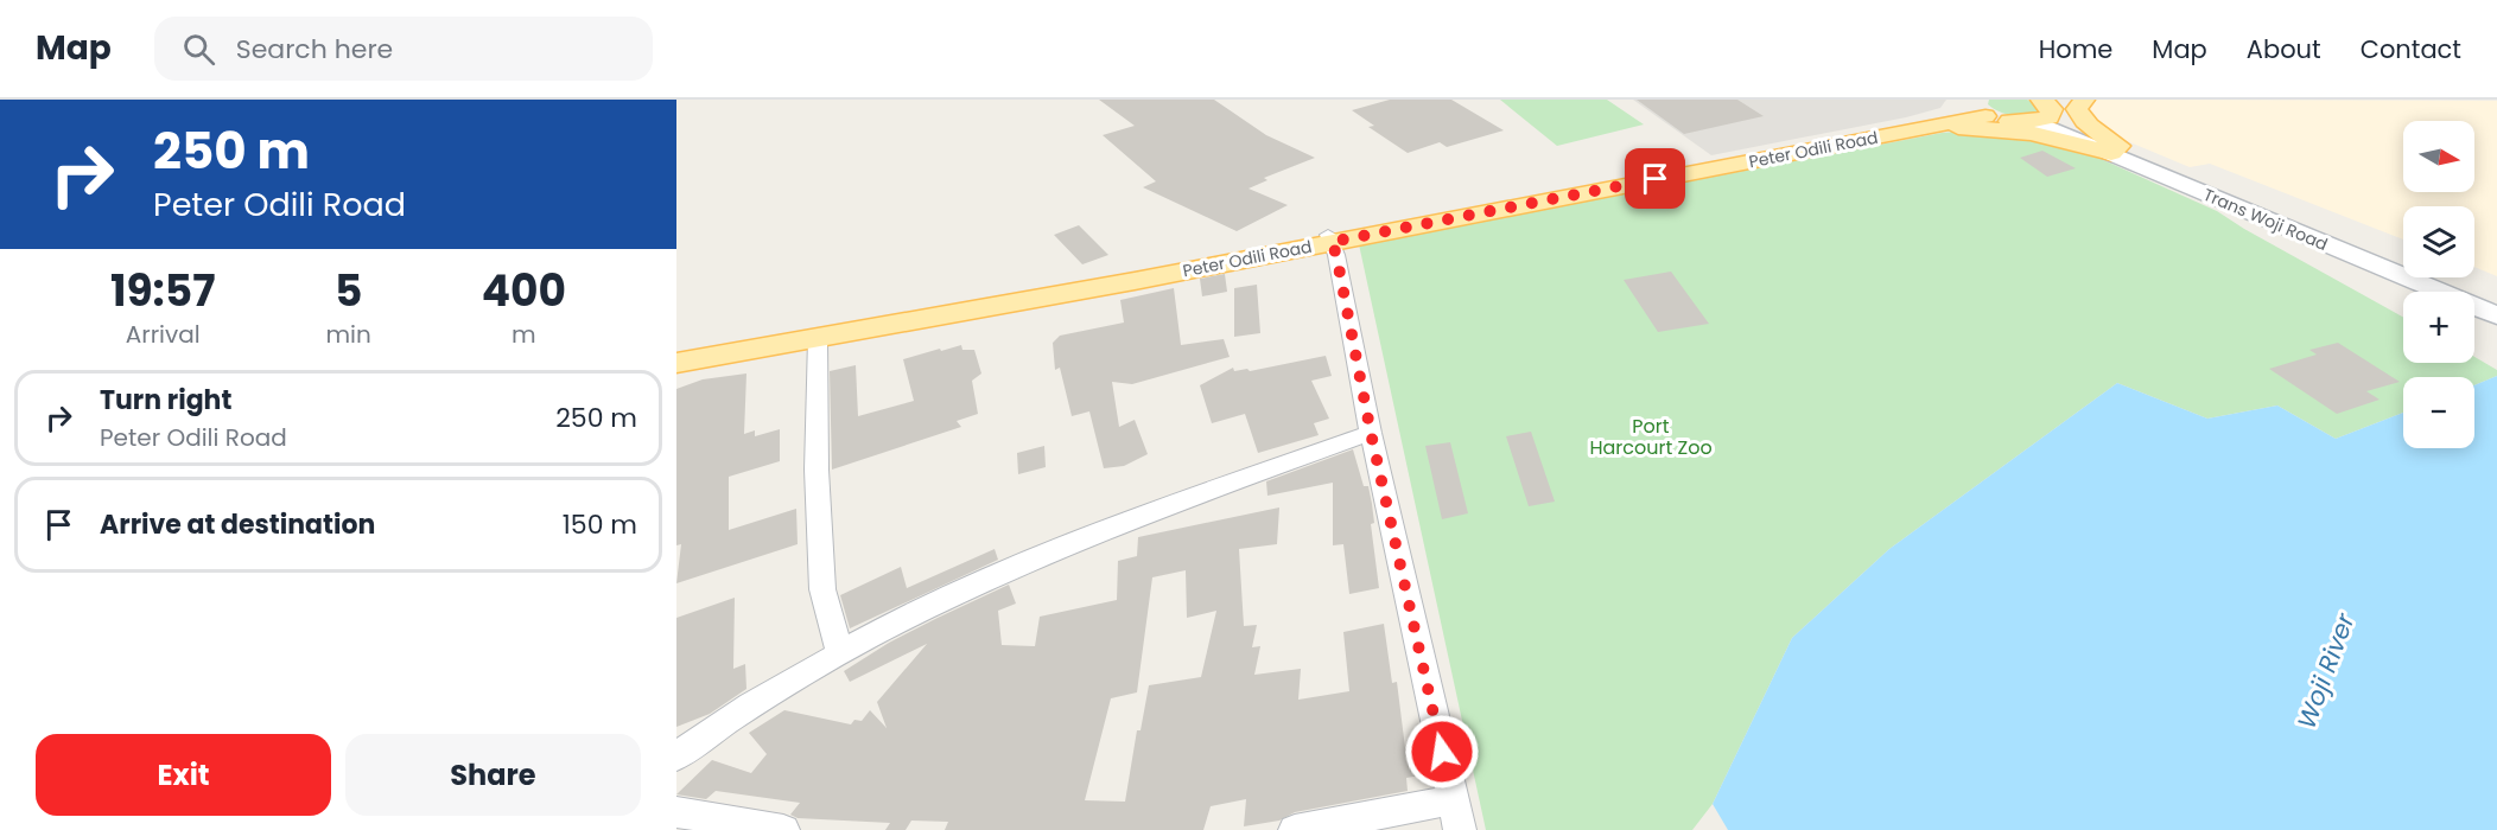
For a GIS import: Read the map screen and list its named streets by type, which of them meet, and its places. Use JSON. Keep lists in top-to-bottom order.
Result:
{
  "streets": {
    "main road": ["Peter Odili Road", "Trans Woji Road"]
  },
  "water": ["Woji River"],
  "parks": ["Port Harcourt Zoo"],
  "north": "right",
  "page": {
    "header": "Map",
    "search": "Search here",
    "nav": [
      "Home",
      "Map",
      "About",
      "Contact"
    ],
    "turn": ["250 m", "Peter Odili Road"],
    "map_buttons": ["+", "−"],
    "eta": [
      "19:57",
      "Arrival",
      "5",
      "min",
      "400",
      "m"
    ],
    "list": [
      {
        "name": "Turn right",
        "note": "Peter Odili Road",
        "value": "250 m"
      },
      {
        "name": "Arrive at destination",
        "value": "150 m"
      }
    ],
    "buttons": ["Exit", "Share"]
  }
}
